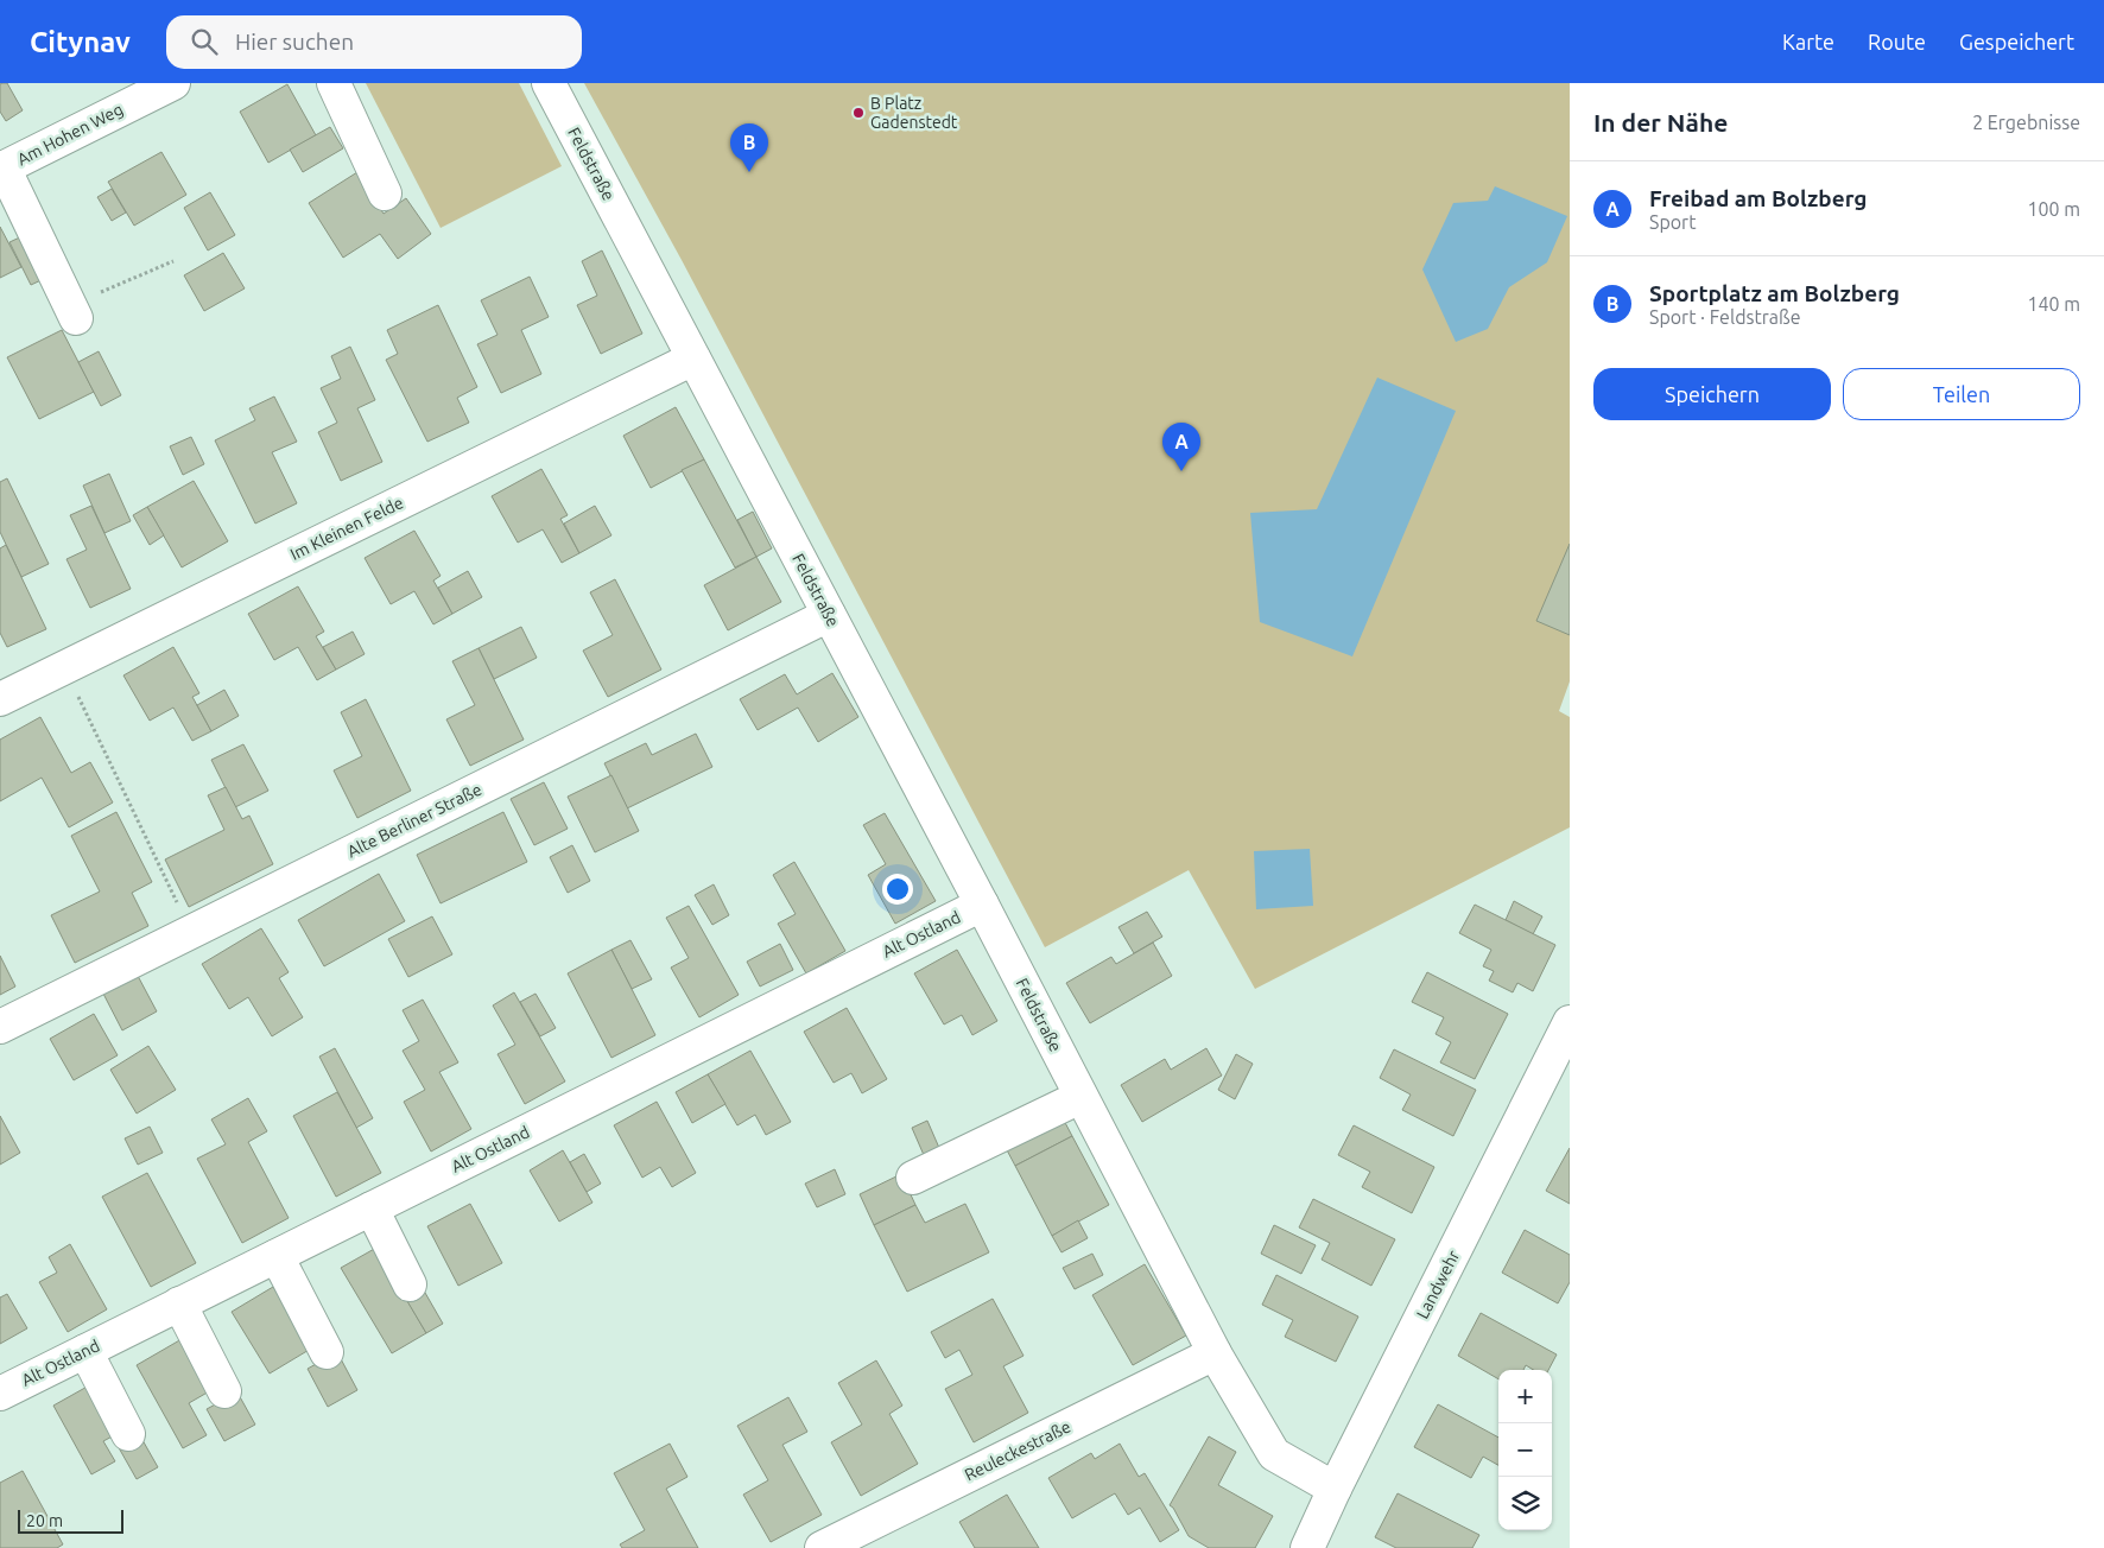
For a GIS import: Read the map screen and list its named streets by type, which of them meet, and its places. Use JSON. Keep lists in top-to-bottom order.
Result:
{
  "streets": {
    "street": [
      "Am Hohen Weg",
      "Feldstraße",
      "Im Kleinen Felde",
      "Alte Berliner Straße",
      "Alt Ostland",
      "Landwehr",
      "Reuleckestraße"
    ]
  },
  "crossings": [
    ["Feldstraße", "Im Kleinen Felde"],
    ["Feldstraße", "Alte Berliner Straße"],
    ["Feldstraße", "Alt Ostland"],
    ["Feldstraße", "Landwehr"],
    ["Feldstraße", "Reuleckestraße"]
  ],
  "places": ["B Platz Gadenstedt"],
  "scale_bar": "20 m",
  "page": {
    "header": "Citynav",
    "search": "Hier suchen",
    "nav": ["Karte", "Route", "Gespeichert"],
    "heading": ["In der Nähe", "2 Ergebnisse"],
    "pins": ["B", "A"],
    "list": [
      {
        "mark": "A",
        "name": "Freibad am Bolzberg",
        "note": "Sport",
        "value": "100 m"
      },
      {
        "mark": "B",
        "name": "Sportplatz am Bolzberg",
        "note": "Sport · Feldstraße",
        "value": "140 m"
      }
    ],
    "buttons": ["Speichern", "Teilen"],
    "map_buttons": ["+", "−"],
    "scale": "20 m"
  }
}
